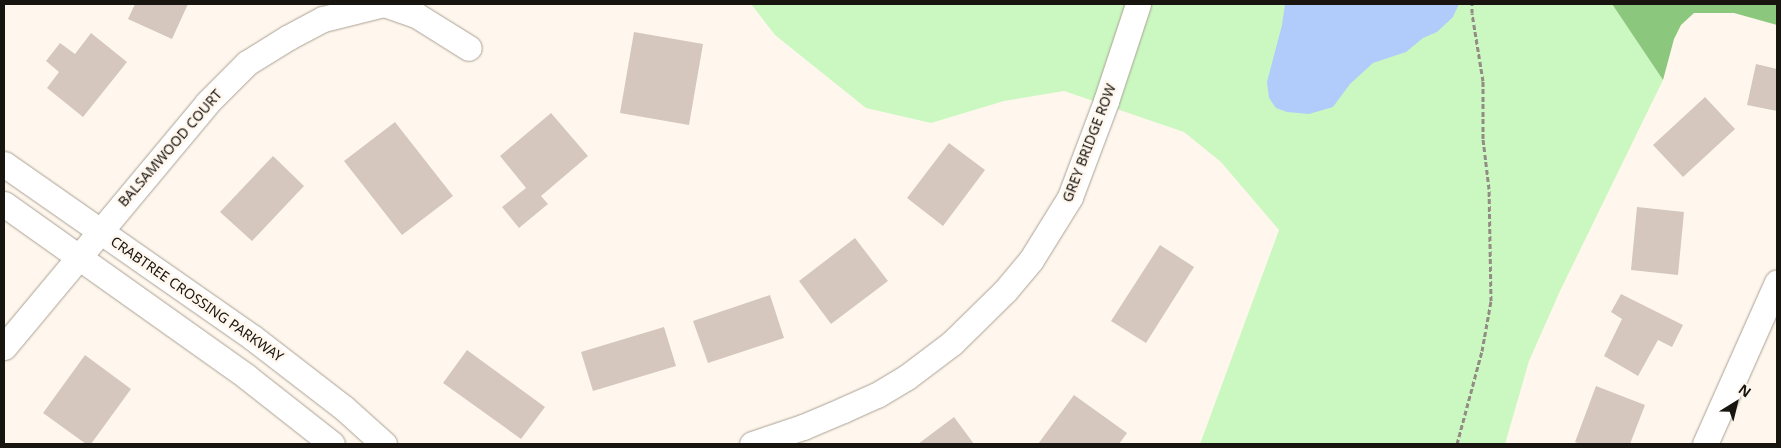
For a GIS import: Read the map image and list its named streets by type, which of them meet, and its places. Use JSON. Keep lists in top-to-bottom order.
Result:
{
  "streets": {
    "street": ["GREY BRIDGE ROW", "BALSAMWOOD COURT", "CRABTREE CROSSING PARKWAY"]
  },
  "crossings": [
    ["BALSAMWOOD COURT", "CRABTREE CROSSING PARKWAY"]
  ],
  "north": "top right"
}
